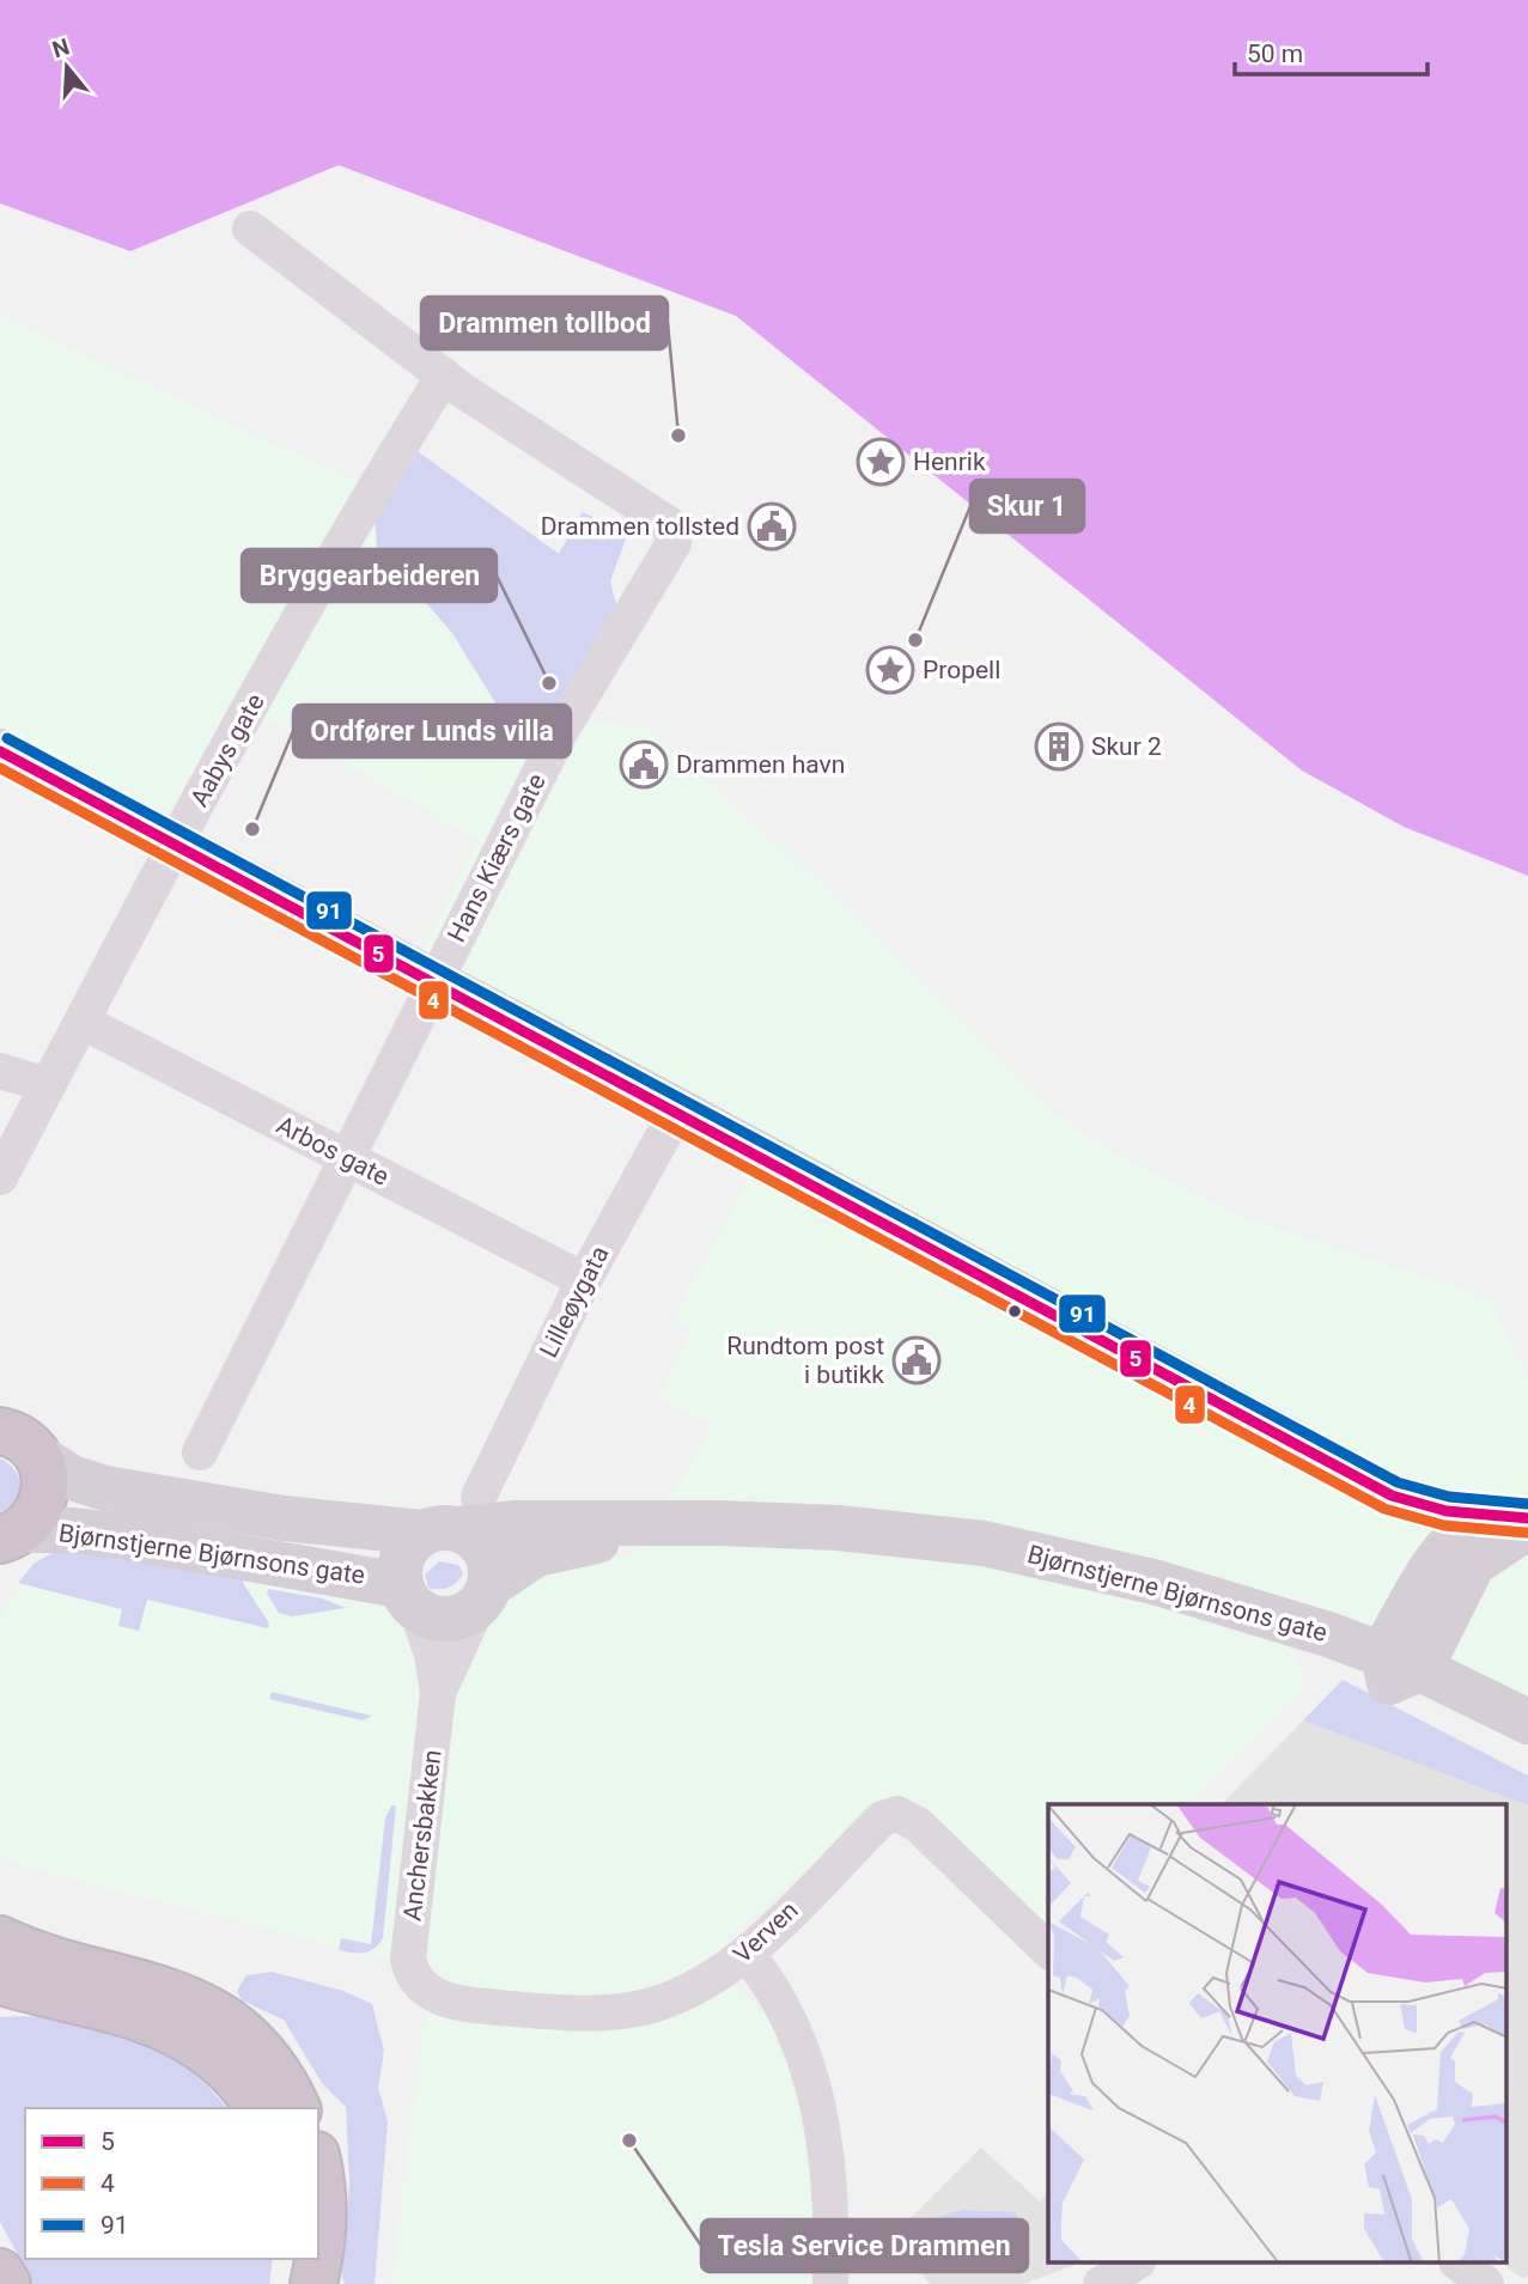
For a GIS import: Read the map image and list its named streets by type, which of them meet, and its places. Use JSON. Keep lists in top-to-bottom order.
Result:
{
  "streets": {
    "main road": ["Bjørnstjerne Bjørnsons gate"],
    "street": [
      "Aabys gate",
      "Hans Kiærs gate",
      "Arbos gate",
      "Lilleøygata",
      "Anchersbakken",
      "Verven"
    ]
  },
  "crossings": [
    ["Aabys gate", "Hans Kiærs gate"],
    ["Aabys gate", "Arbos gate"],
    ["Hans Kiærs gate", "Arbos gate"],
    ["Arbos gate", "Lilleøygata"],
    ["Lilleøygata", "Bjørnstjerne Bjørnsons gate"],
    ["Anchersbakken", "Verven"]
  ],
  "places": {
    "other": [
      "Drammen tollbod",
      "Skur 1",
      "Bryggearbeideren",
      "Ordfører Lunds villa",
      "Tesla Service Drammen"
    ],
    "place": ["Henrik", "Propell"],
    "public building": ["Drammen tollsted", "Drammen havn", "Rundtom post i butikk"],
    "building": ["Skur 2"]
  },
  "lines": ["transit line 91", "transit line 5", "transit line 4"],
  "legend": ["5", "4", "91"],
  "scale_bar": "50 m",
  "north": "top"
}
